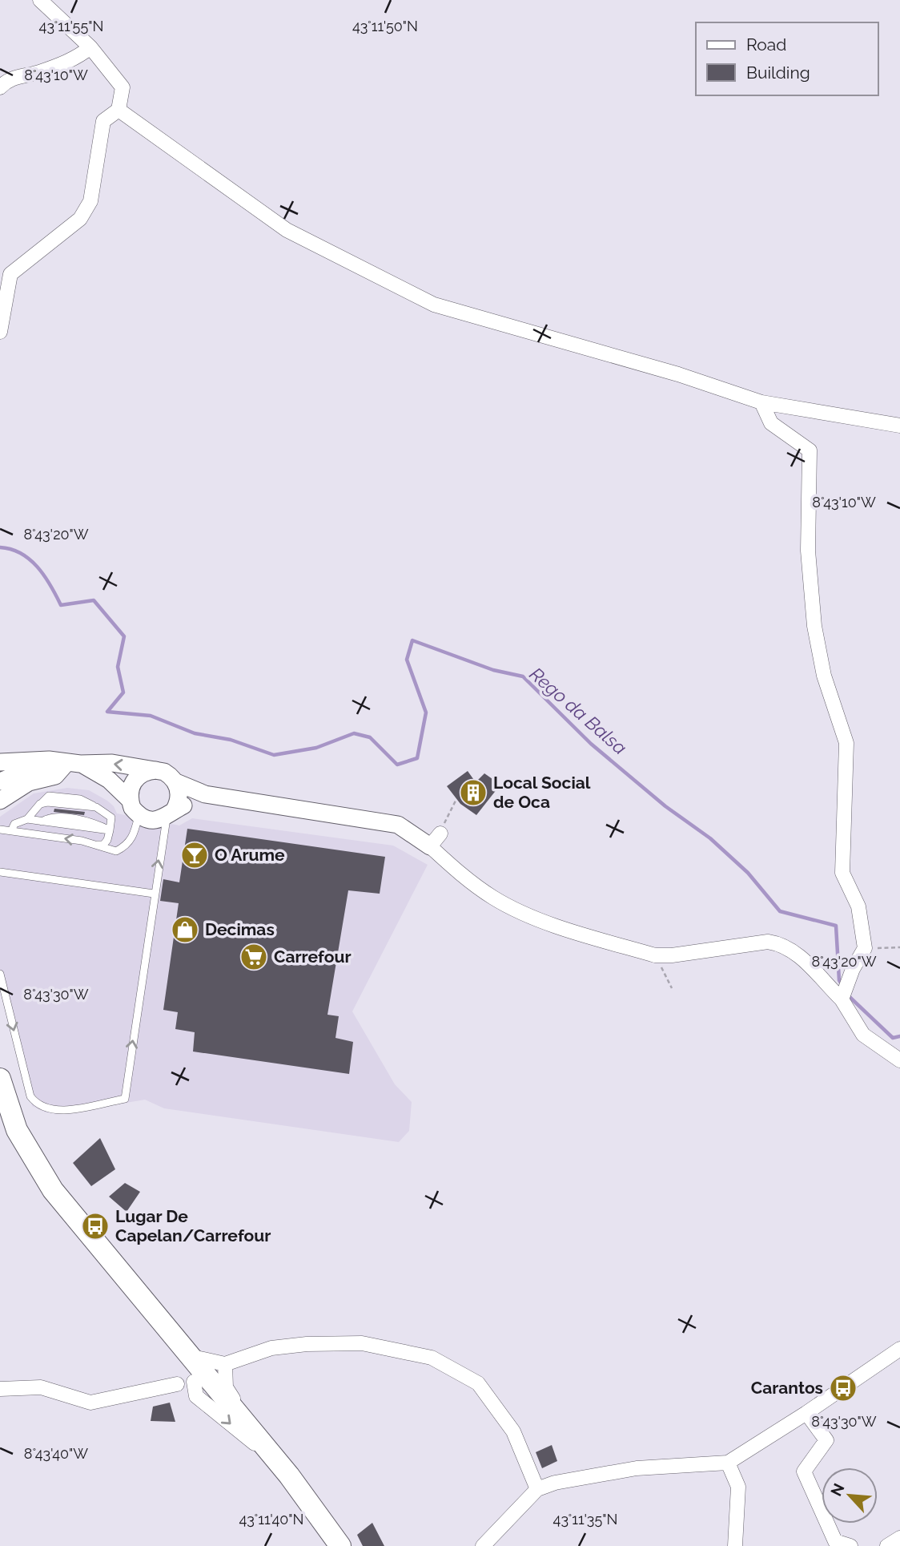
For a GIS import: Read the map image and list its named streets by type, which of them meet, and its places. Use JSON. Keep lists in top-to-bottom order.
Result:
{
  "water": ["Rego da Balsa"],
  "places": {
    "building": ["Local Social de Oca"],
    "bar": ["O Arume"],
    "shop": ["Decimas"],
    "supermarket": ["Carrefour"],
    "bus stop": ["Lugar De Capelan/Carrefour", "Carantos"]
  },
  "legend": ["Road", "Building"],
  "north": "top left",
  "coordinates": [
    "43°11'55\"N",
    "43°11'50\"N",
    "8°43'10\"W",
    "8°43'20\"W",
    "8°43'30\"W",
    "8°43'40\"W",
    "43°11'40\"N",
    "43°11'35\"N"
  ]
}
